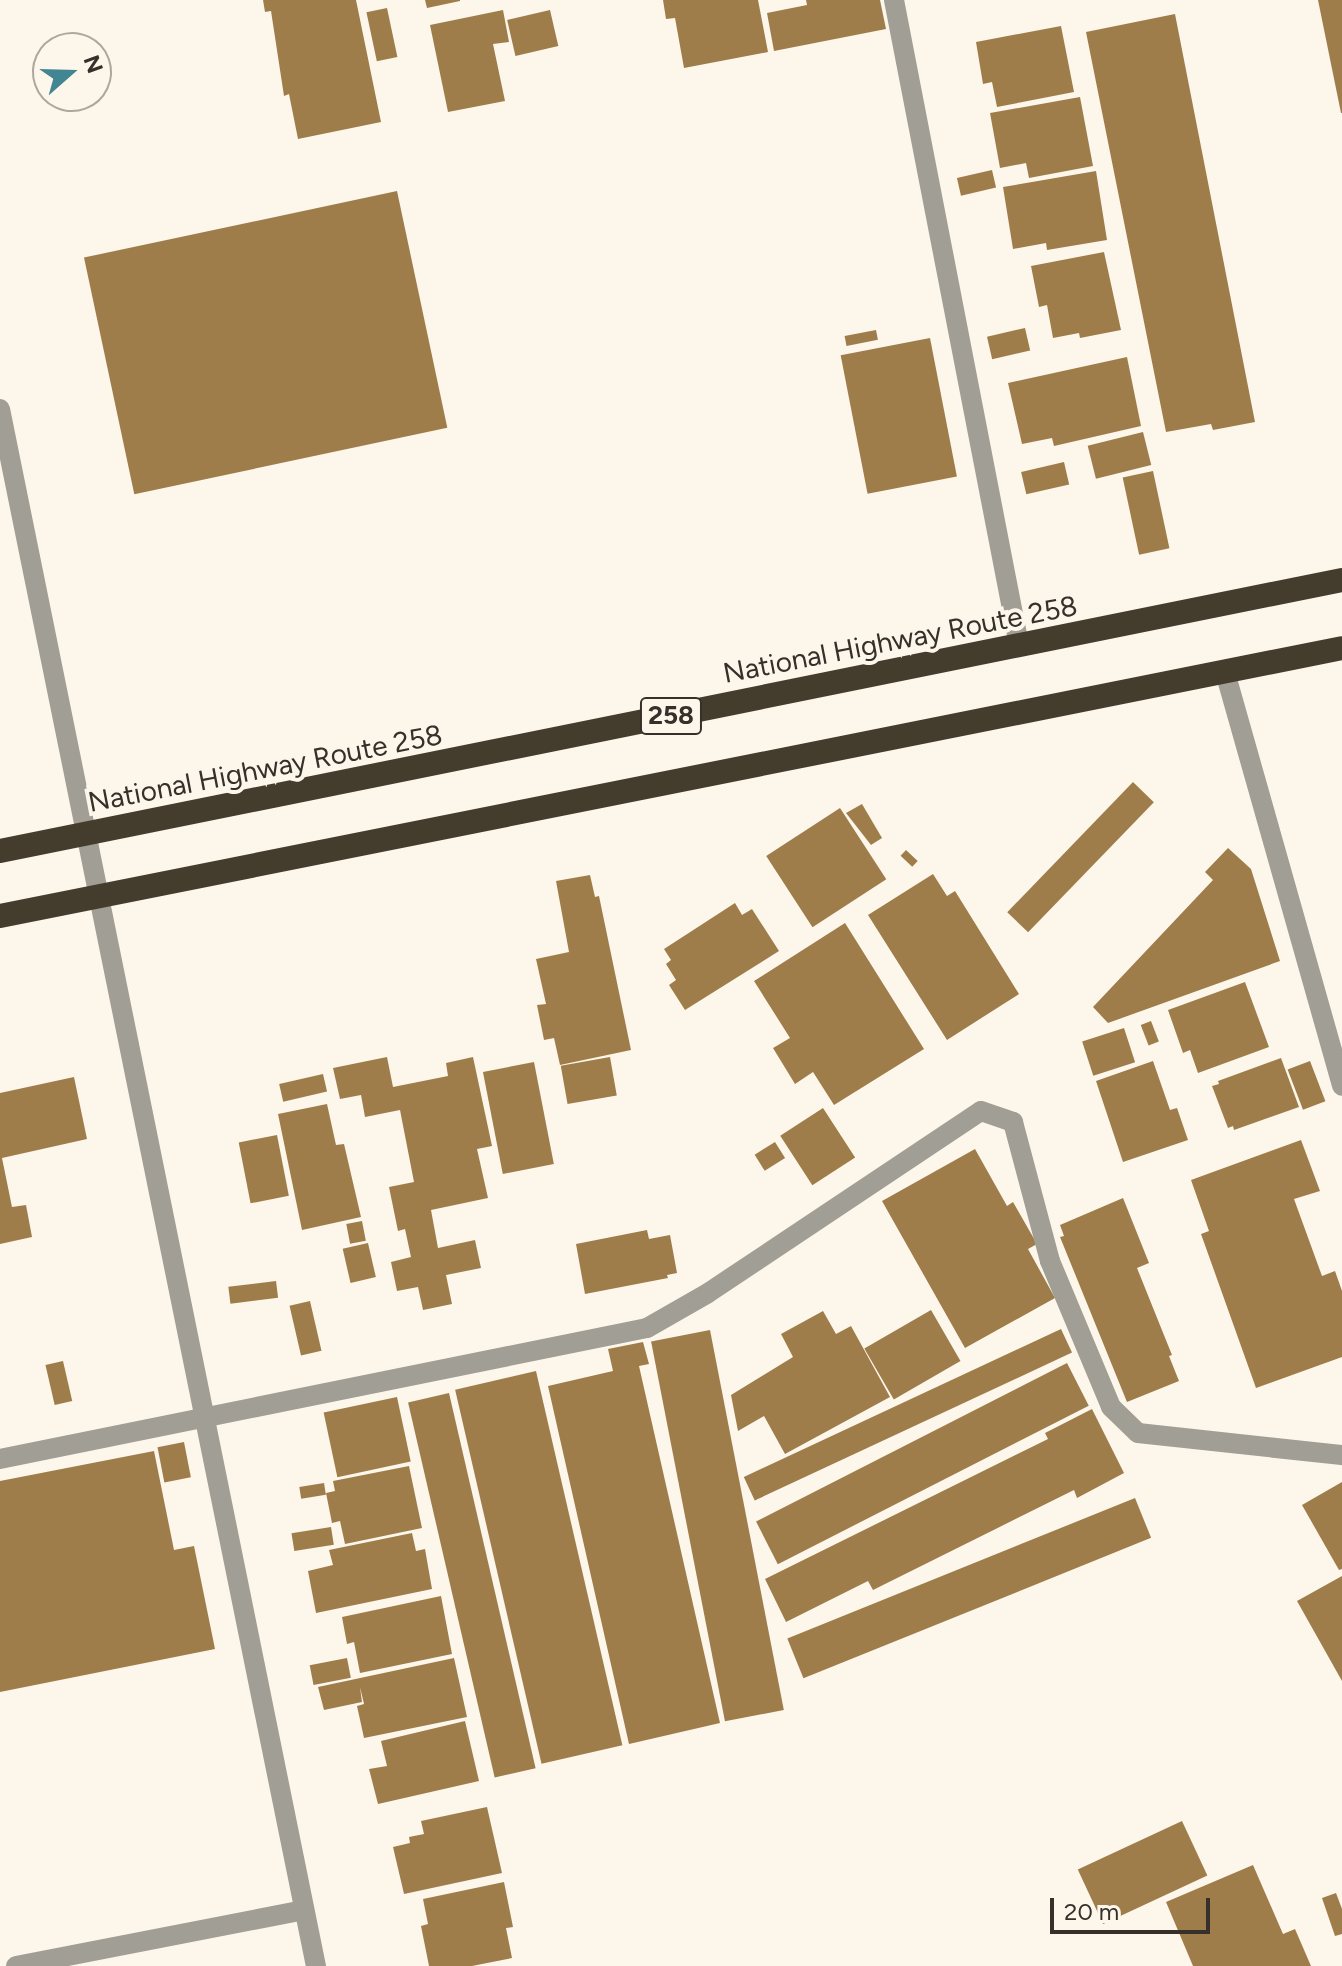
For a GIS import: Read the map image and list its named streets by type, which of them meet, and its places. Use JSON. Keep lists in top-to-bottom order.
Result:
{
  "streets": {
    "highway": ["National Highway Route 258", "258"]
  },
  "scale_bar": "20 m",
  "north": "right"
}
